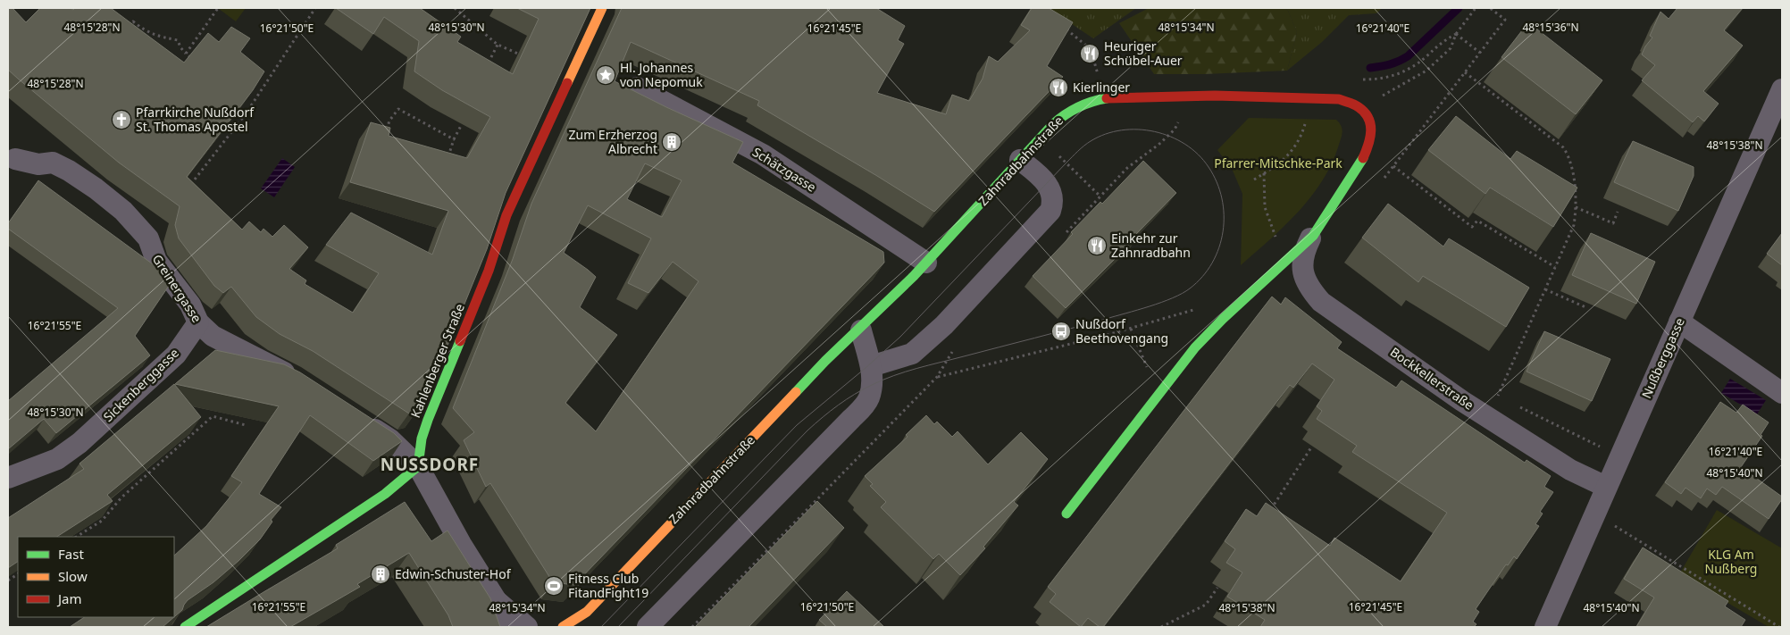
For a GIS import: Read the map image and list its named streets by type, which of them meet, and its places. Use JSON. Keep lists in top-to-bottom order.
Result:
{
  "streets": {
    "street": [
      "Zahnradbahnstraße",
      "Schätzgasse",
      "Greinergasse",
      "Nußberggasse",
      "Kahlenberger Straße",
      "Bockkellerstraße",
      "Sickenberggasse"
    ]
  },
  "crossings": [
    ["Zahnradbahnstraße", "Schätzgasse"],
    ["Greinergasse", "Sickenberggasse"],
    ["Nußberggasse", "Bockkellerstraße"]
  ],
  "districts": ["NUSSDORF"],
  "parks": ["Pfarrer-Mitschke-Park", "KLG Am Nußberg"],
  "places": {
    "restaurant": ["Heuriger Schübel-Auer", "Kierlinger", "Einkehr zur Zahnradbahn"],
    "place": ["Hl. Johannes von Nepomuk"],
    "church": ["Pfarrkirche Nußdorf St. Thomas Apostel"],
    "building": ["Zum Erzherzog Albrecht", "Edwin-Schuster-Hof"],
    "bus stop": ["Nußdorf Beethovengang"],
    "sports": ["Fitness Club FitandFight19"]
  },
  "legend": ["Fast", "Slow", "Jam"],
  "coordinates": [
    "48°15'28\"N",
    "48°15'30\"N",
    "48°15'34\"N",
    "48°15'36\"N",
    "16°21'50\"E",
    "16°21'45\"E",
    "16°21'40\"E",
    "48°15'38\"N",
    "16°21'55\"E",
    "48°15'40\"N"
  ]
}
